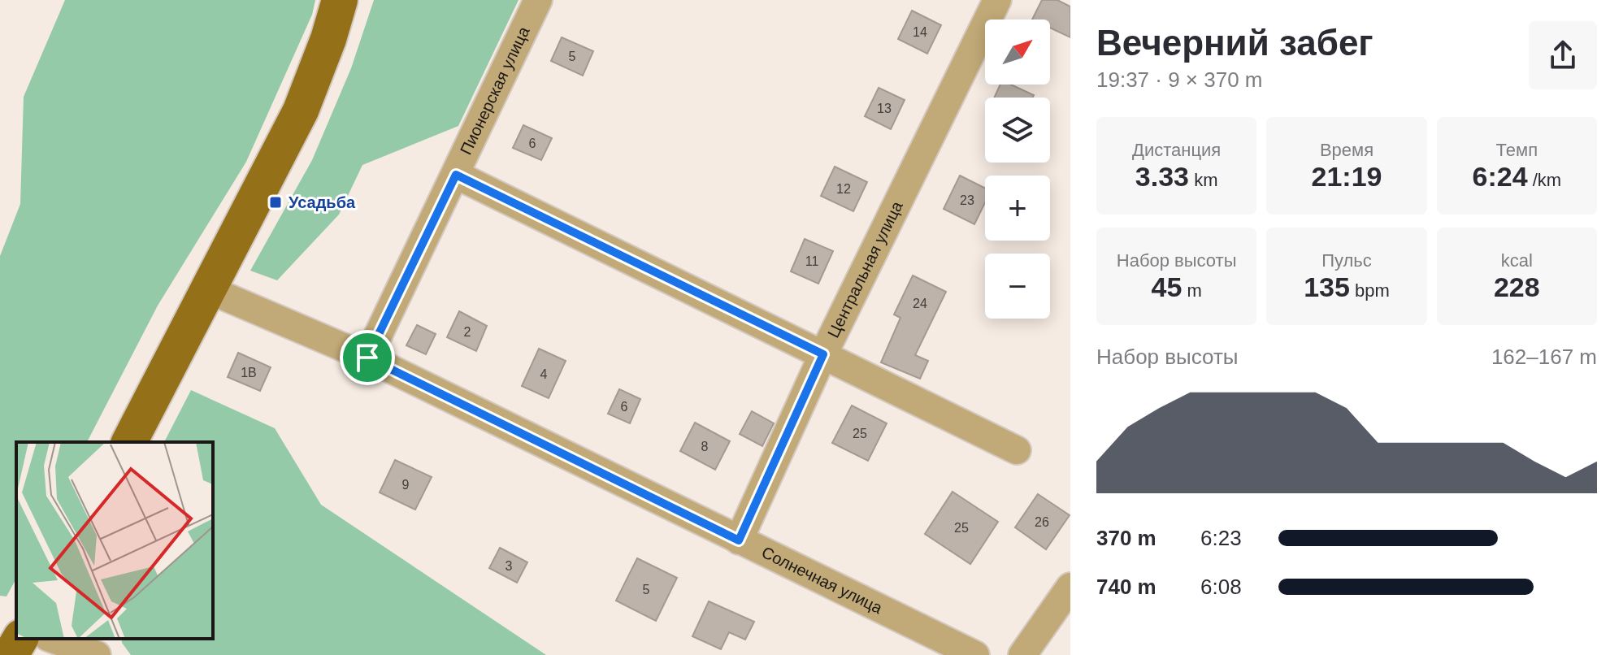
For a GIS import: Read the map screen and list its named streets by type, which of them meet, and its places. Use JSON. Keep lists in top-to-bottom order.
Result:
{
  "streets": {
    "street": ["Пионерская улица", "Центральная улица", "Солнечная улица"]
  },
  "crossings": [
    ["Пионерская улица", "Солнечная улица"],
    ["Центральная улица", "Солнечная улица"]
  ],
  "places": {
    "transit": ["Усадьба"]
  },
  "house_numbers": [
    "14",
    "5",
    "13",
    "6",
    "12",
    "23",
    "11",
    "24",
    "2",
    "1В",
    "4",
    "6",
    "25",
    "8",
    "9",
    "26",
    "25",
    "3",
    "5"
  ],
  "north": "top right",
  "page": {
    "heading": ["Вечерний забег", "19:37 · 9 × 370 m"],
    "map_buttons": ["+", "−"],
    "stats": [
      ["Дистанция", "3.33 km"],
      ["Время", "21:19"],
      ["Темп", "6:24 /km"],
      ["Набор высоты", "45 m"],
      ["Пульс", "135 bpm"],
      ["kcal", "228"]
    ],
    "chart": ["Набор высоты", "162–167 m"],
    "list": [
      {
        "name": "370 m",
        "note": "6:23"
      },
      {
        "name": "740 m",
        "note": "6:08"
      }
    ]
  }
}
